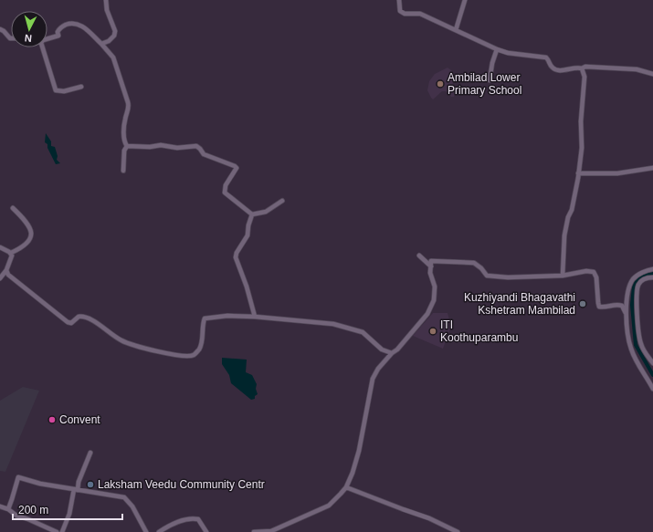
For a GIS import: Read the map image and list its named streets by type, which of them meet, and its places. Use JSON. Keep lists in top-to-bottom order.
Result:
{
  "places": [
    "Ambilad Lower Primary School",
    "Kuzhiyandi Bhagavathi Kshetram Mambilad",
    "ITI Koothuparambu",
    "Convent",
    "Laksham Veedu Community Centr"
  ],
  "scale_bar": "200 m",
  "north": "bottom"
}
